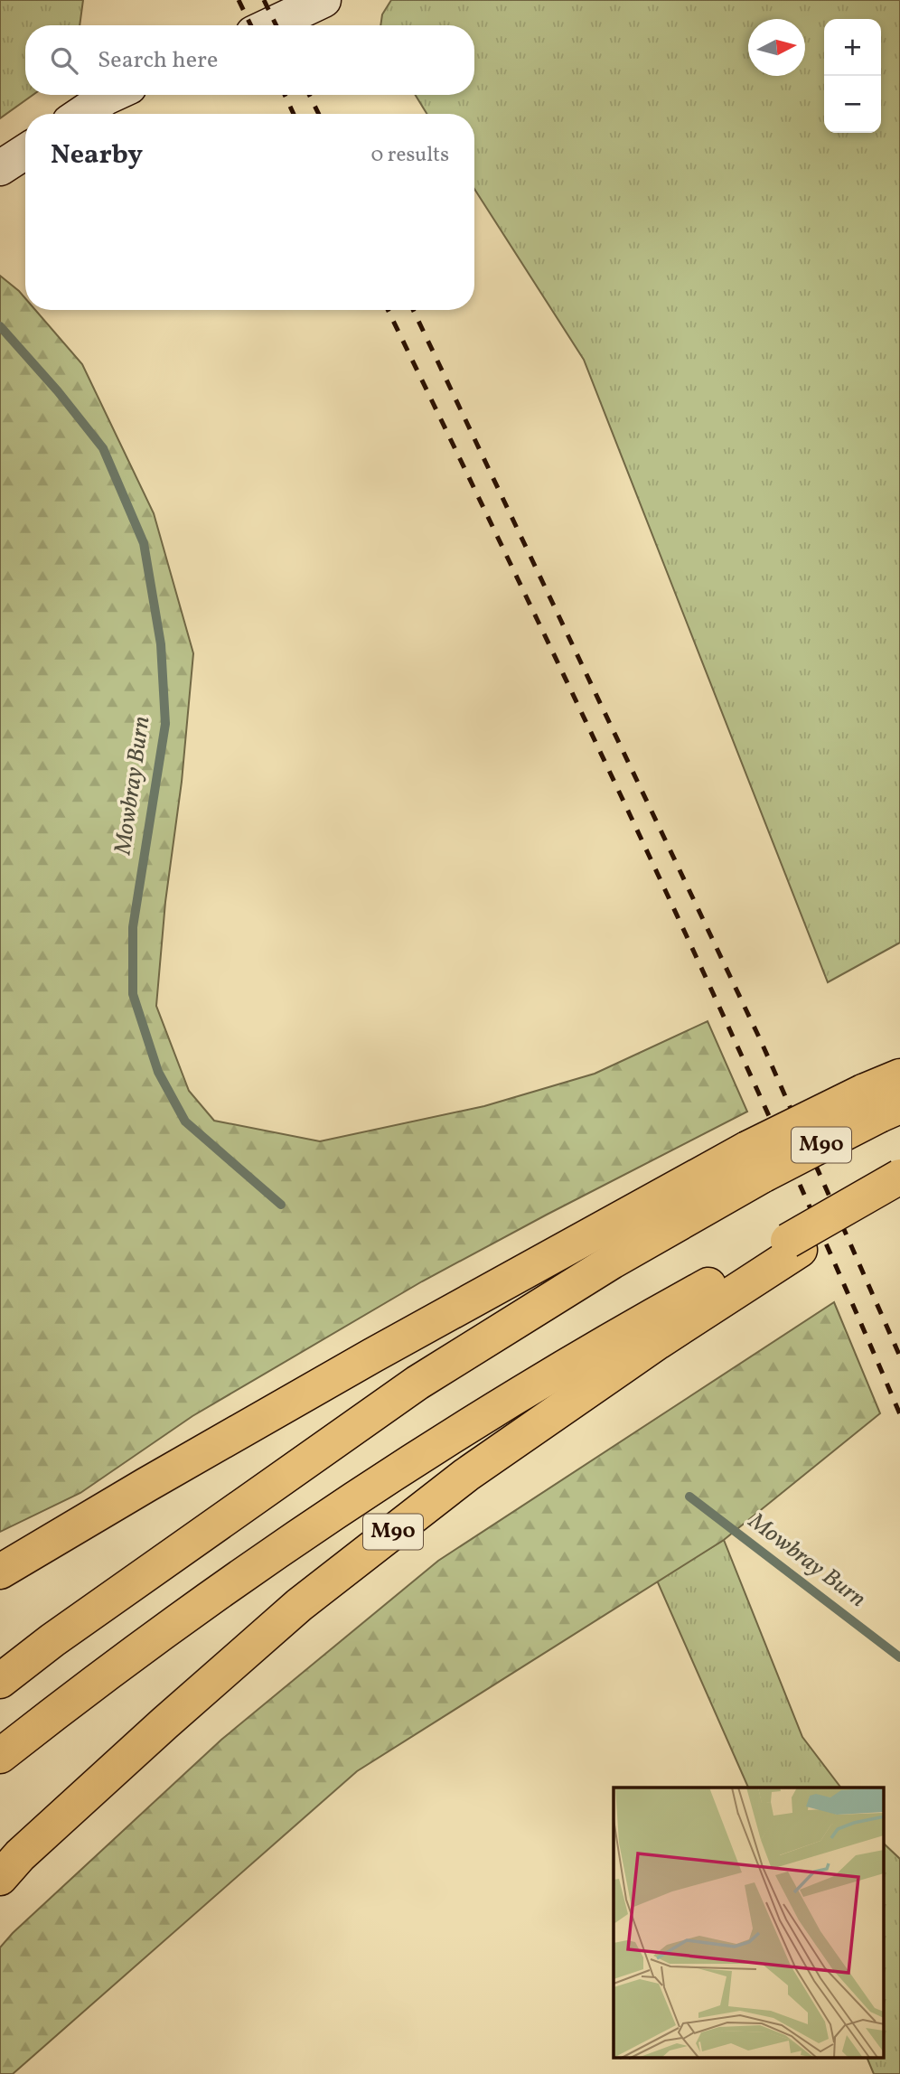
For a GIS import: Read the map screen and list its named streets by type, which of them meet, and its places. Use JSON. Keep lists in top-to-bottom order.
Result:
{
  "streets": {
    "highway": ["M90"]
  },
  "water": ["Mowbray Burn"],
  "north": "right",
  "page": {
    "map_buttons": ["+", "−"],
    "search": "Search here",
    "heading": ["Nearby", "0 results"]
  }
}
